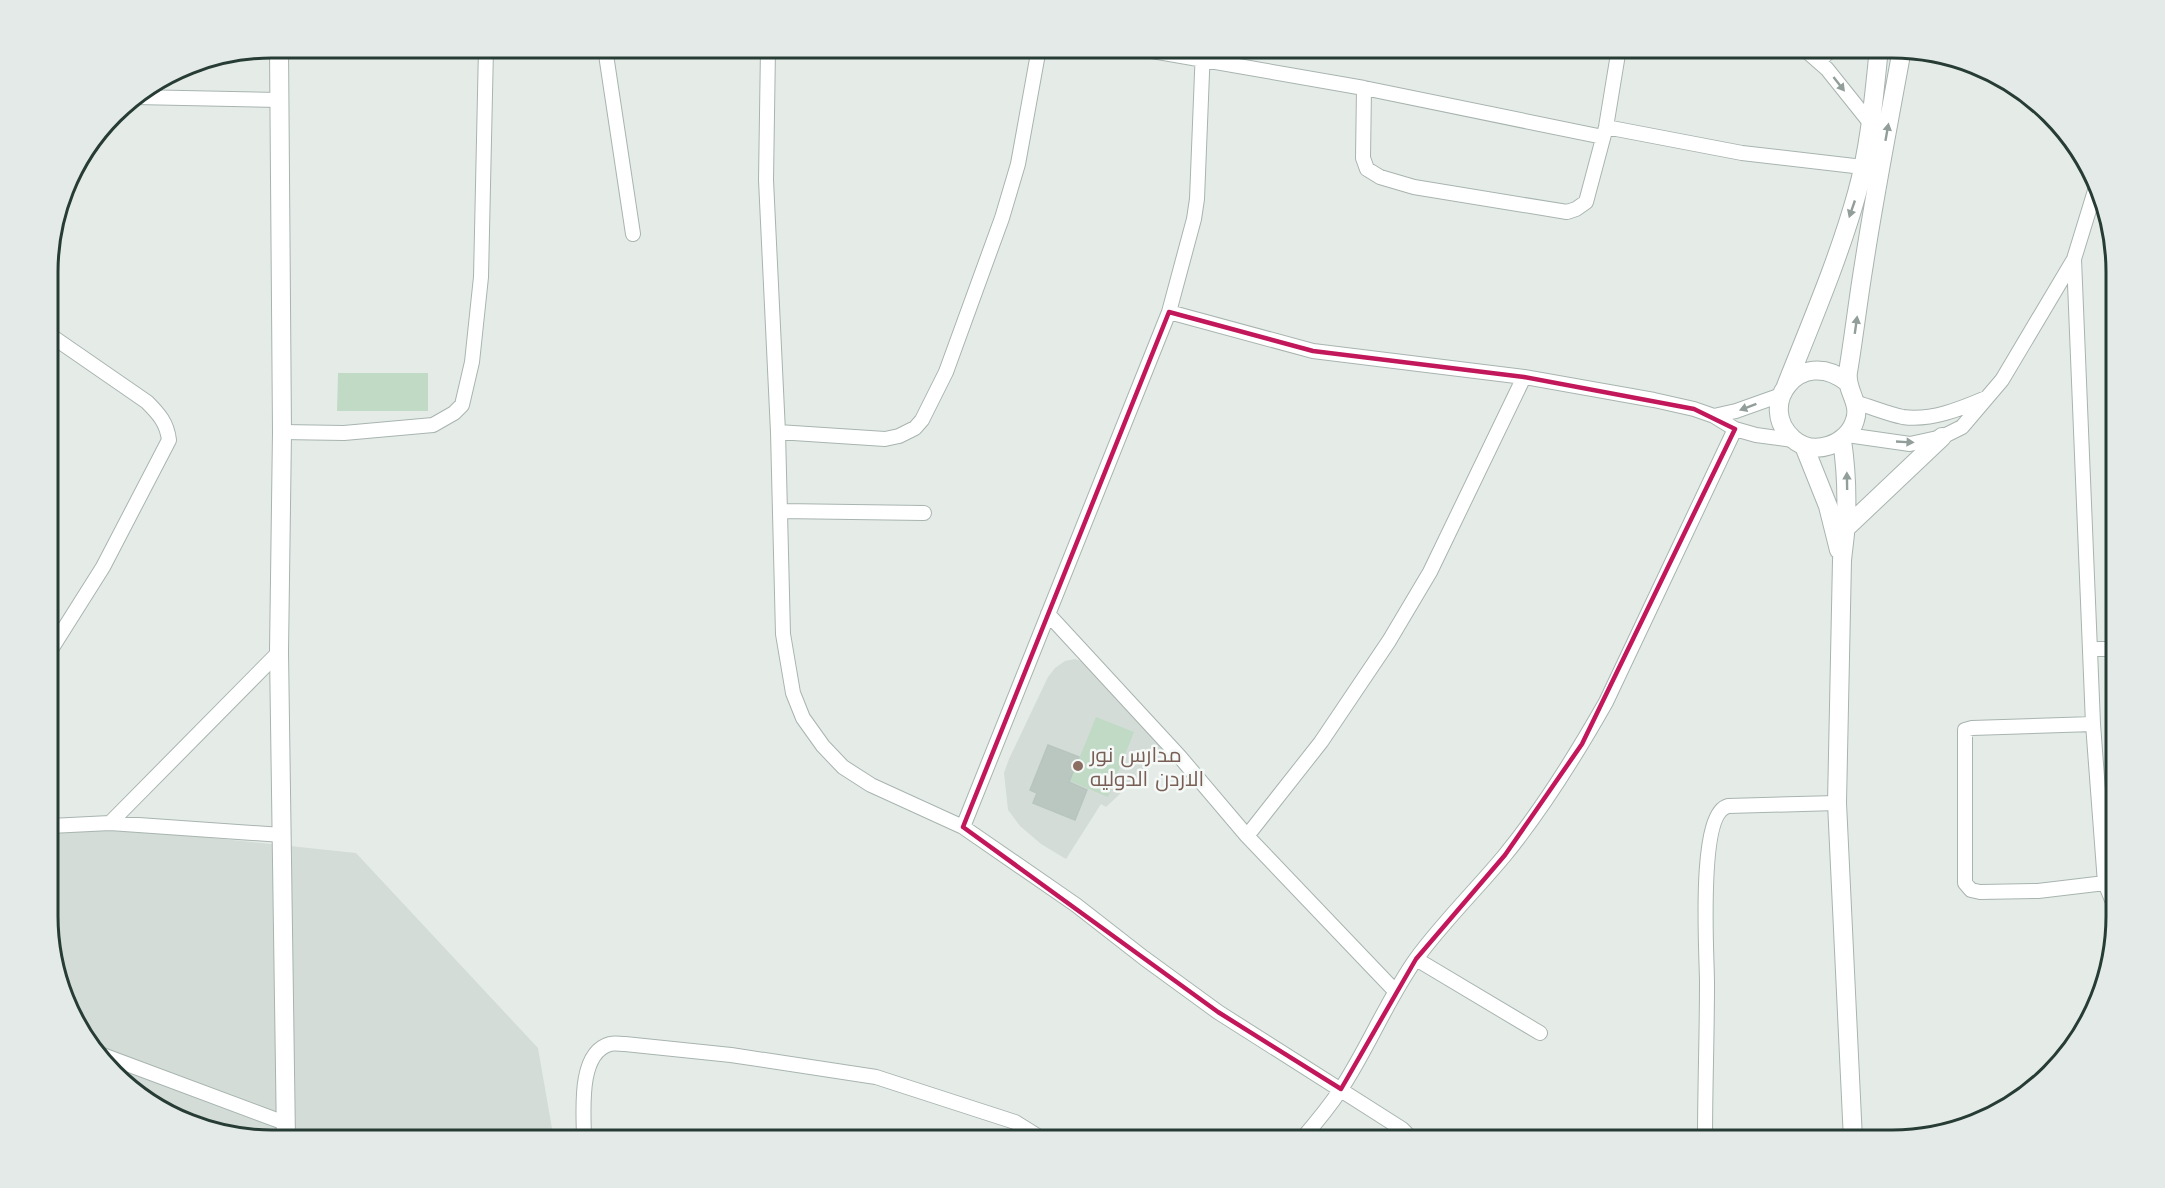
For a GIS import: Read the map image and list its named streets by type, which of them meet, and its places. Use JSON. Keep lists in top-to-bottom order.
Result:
{
  "places": ["مدارس نور الاردن الدوليه"]
}
